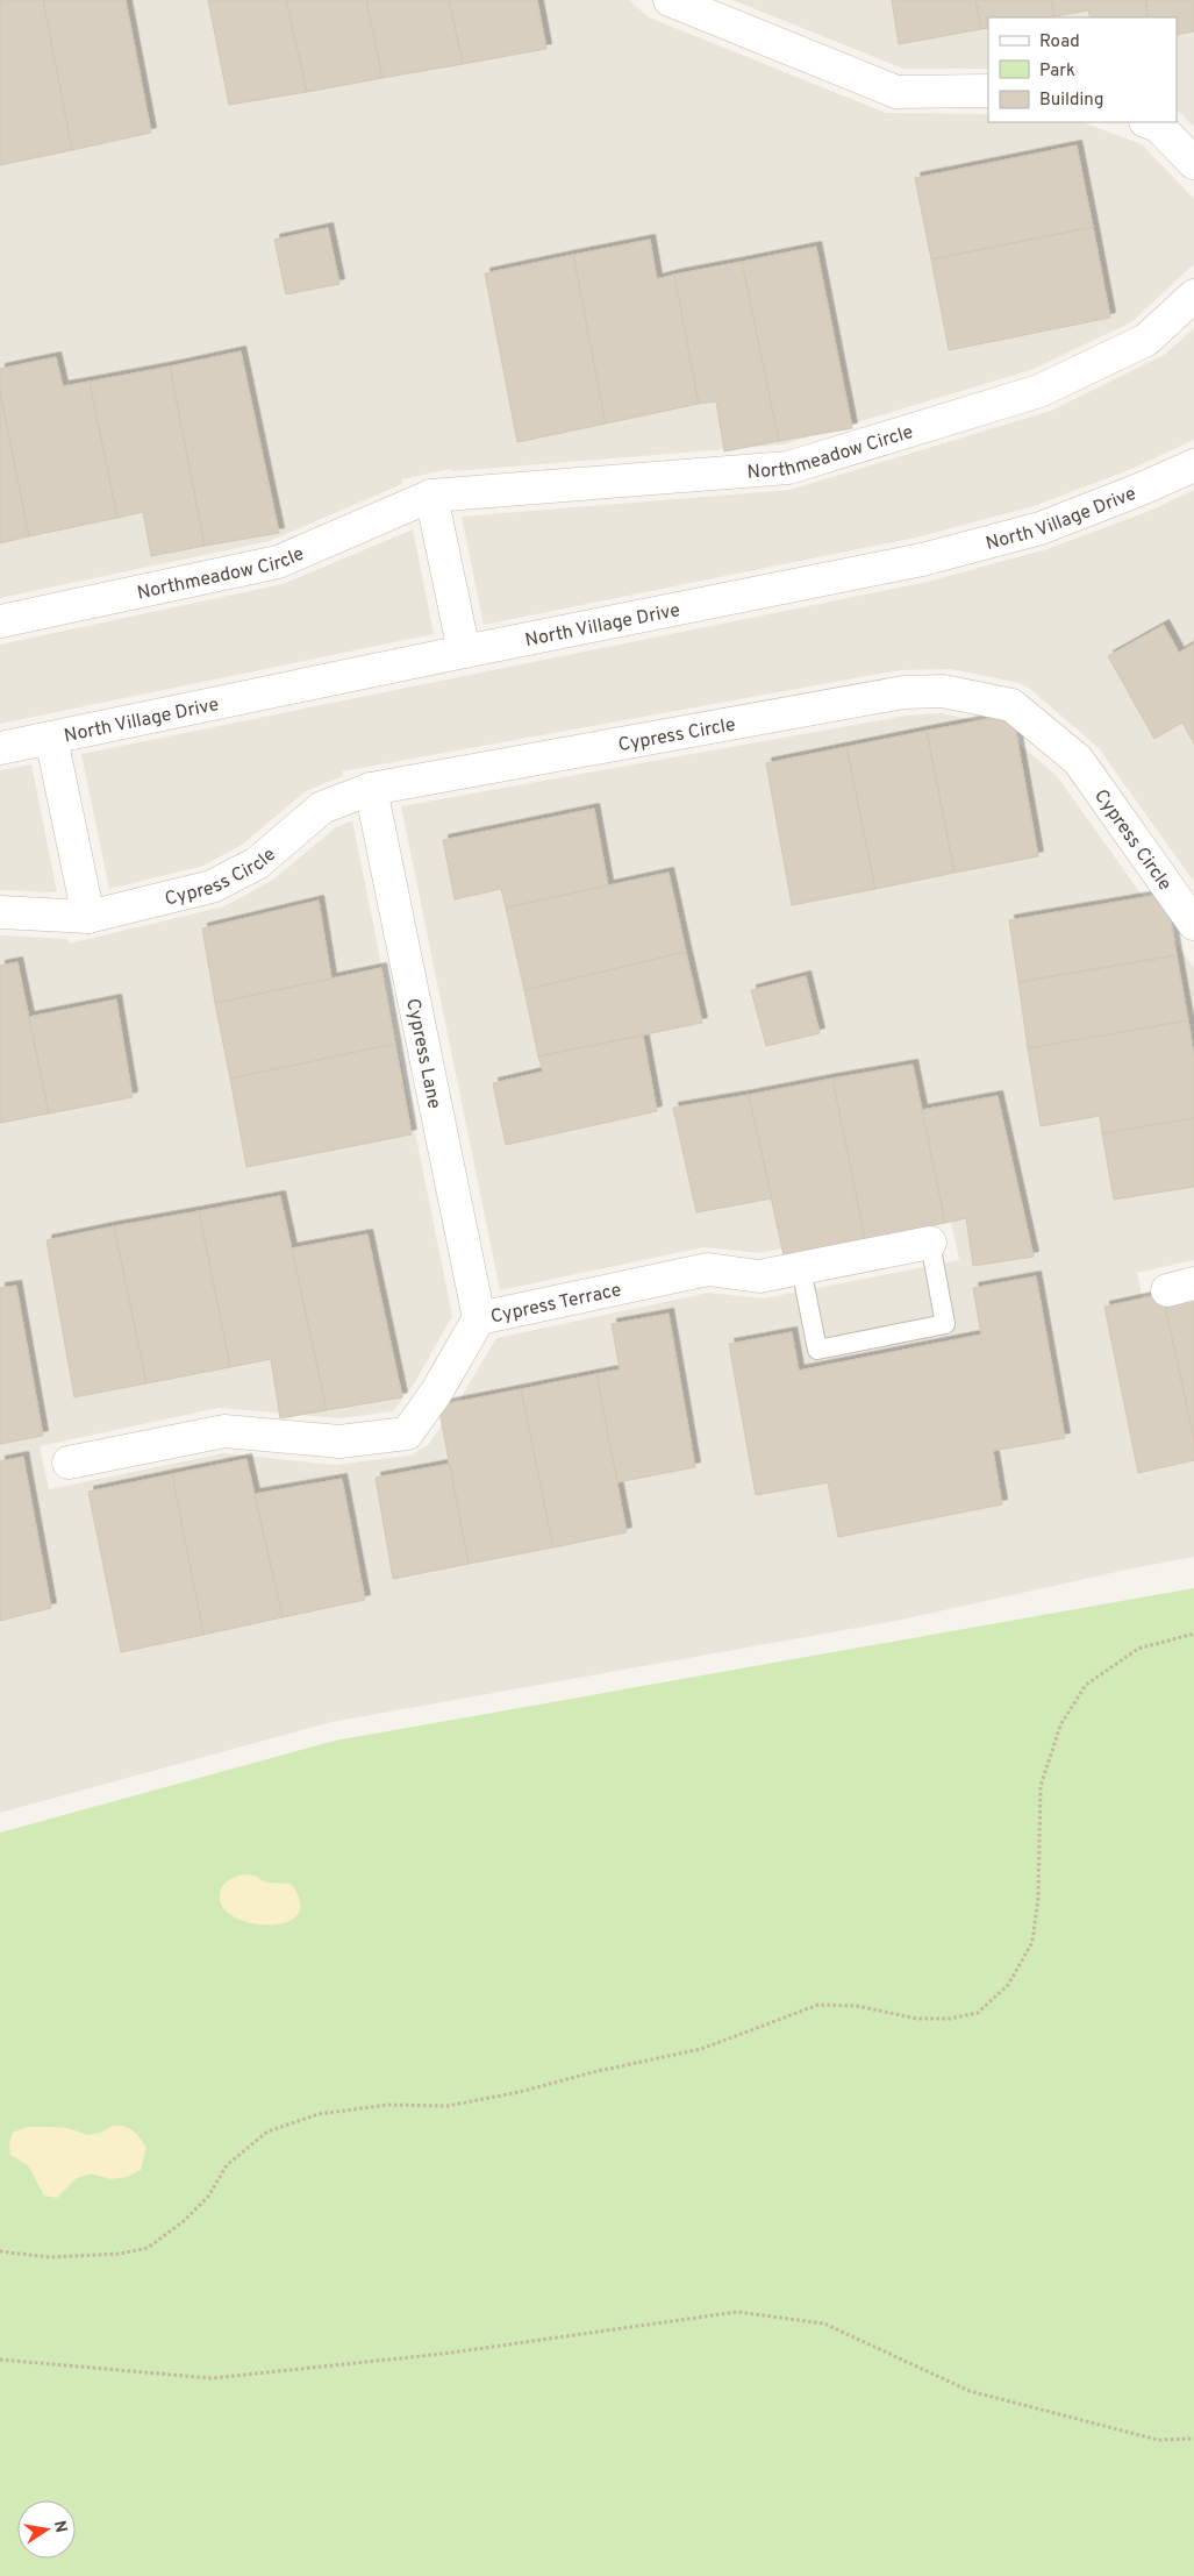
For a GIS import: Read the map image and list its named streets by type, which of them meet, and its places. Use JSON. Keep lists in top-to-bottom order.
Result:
{
  "streets": {
    "street": [
      "Northmeadow Circle",
      "North Village Drive",
      "Cypress Circle",
      "Cypress Lane",
      "Cypress Terrace"
    ]
  },
  "crossings": [
    ["Cypress Circle", "Cypress Lane"],
    ["Cypress Lane", "Cypress Terrace"]
  ],
  "legend": ["Road", "Park", "Building"],
  "north": "right"
}
